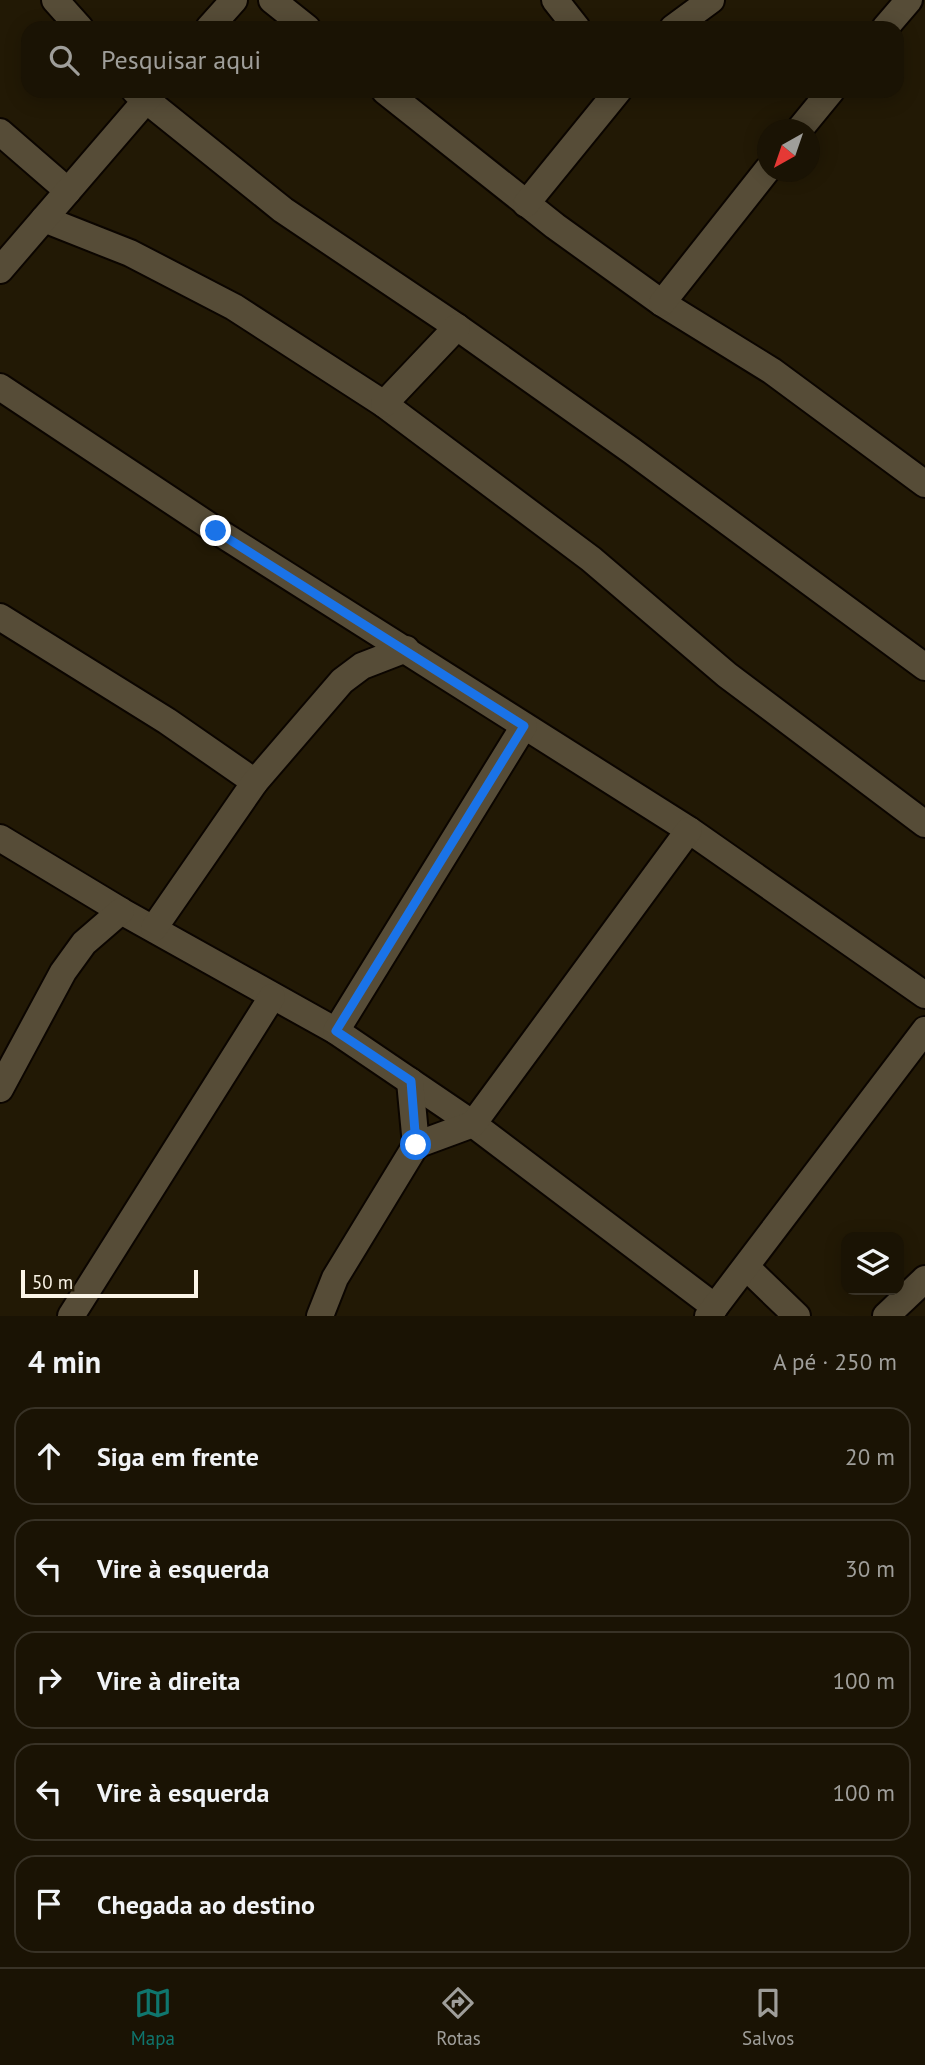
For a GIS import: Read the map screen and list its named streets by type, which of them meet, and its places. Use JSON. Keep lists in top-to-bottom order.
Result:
{
  "scale_bar": "50 m",
  "north": "bottom left",
  "page": {
    "search": "Pesquisar aqui",
    "scale": "50 m",
    "heading": ["4 min", "A pé · 250 m"],
    "list": [
      ["Siga em frente", "20 m"],
      ["Vire à esquerda", "30 m"],
      ["Vire à direita", "100 m"],
      ["Vire à esquerda", "100 m"],
      "Chegada ao destino"
    ],
    "nav": ["Mapa", "Rotas", "Salvos"]
  }
}
